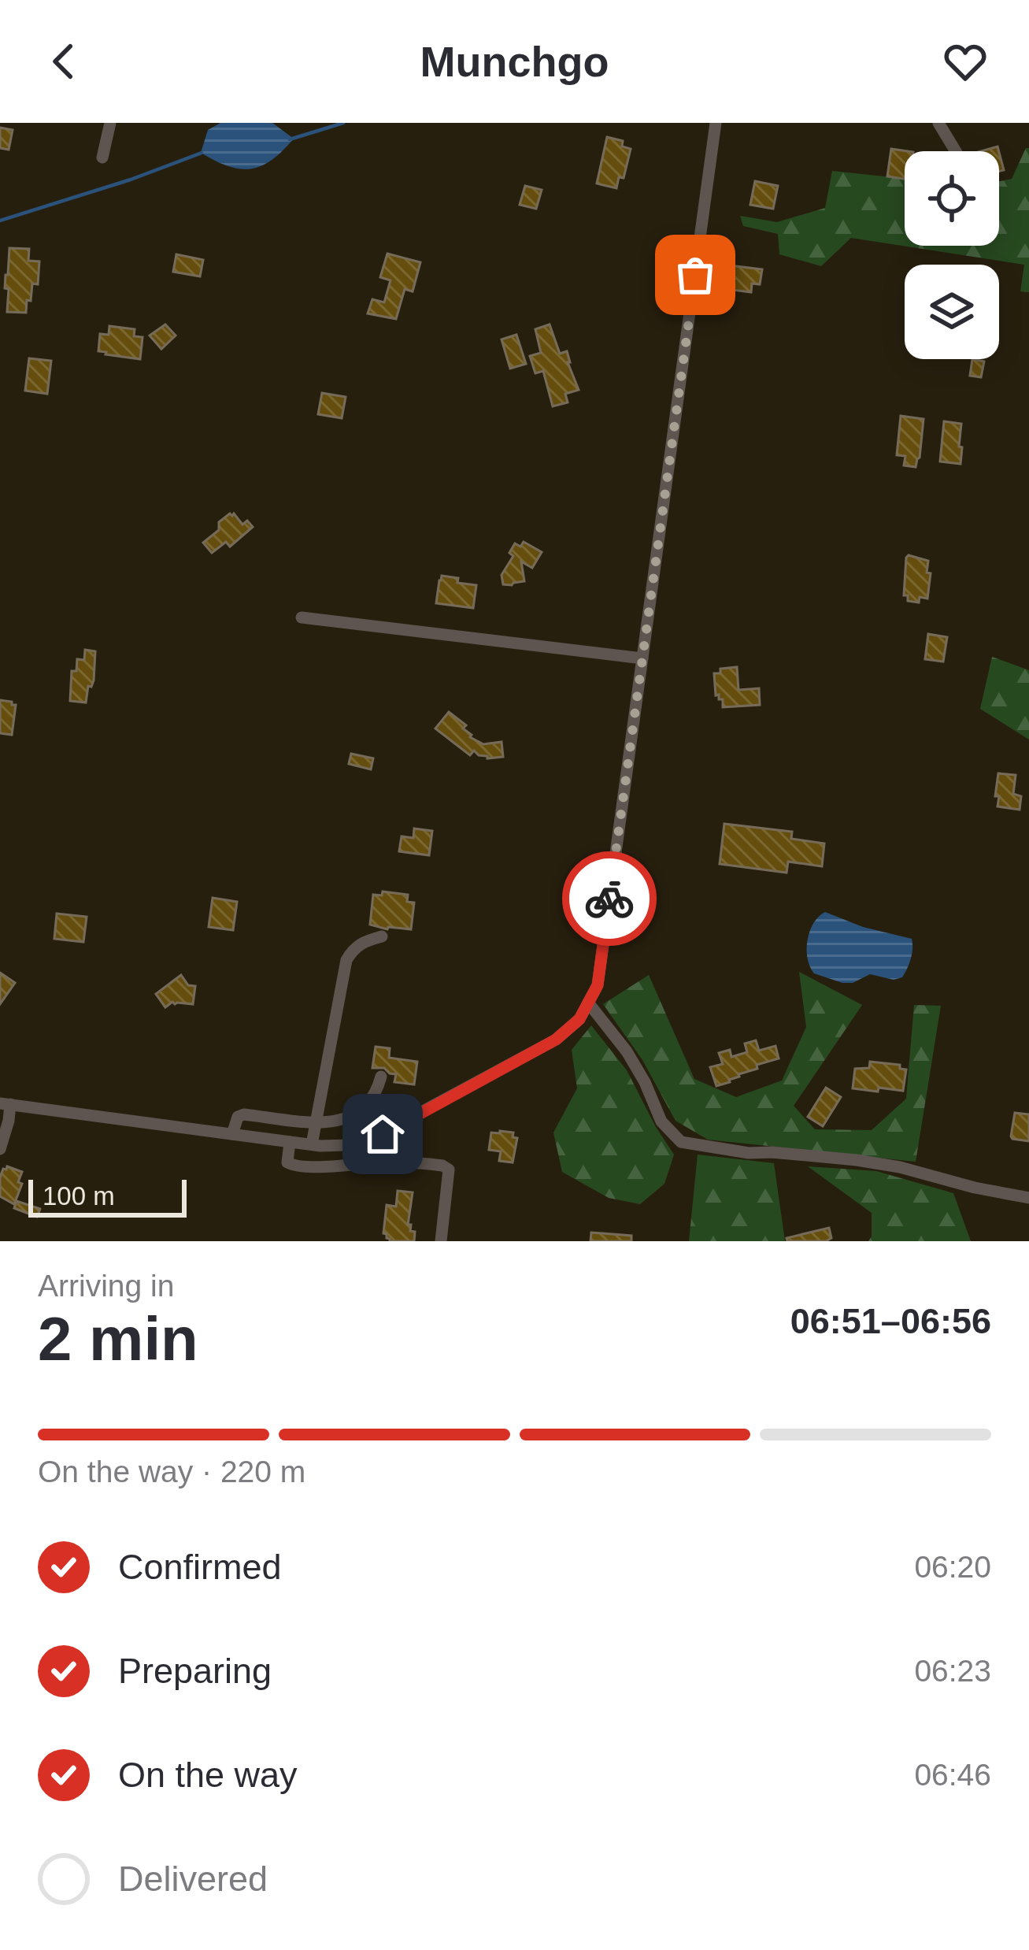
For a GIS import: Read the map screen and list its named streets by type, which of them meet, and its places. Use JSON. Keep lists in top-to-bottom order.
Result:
{
  "scale_bar": "100 m",
  "page": {
    "header": "Munchgo",
    "scale": "100 m",
    "heading": ["2 min", "Arriving in", "06:51–06:56"],
    "bar": "On the way · 220 m",
    "list": [
      ["Confirmed", "06:20"],
      ["Preparing", "06:23"],
      ["On the way", "06:46"],
      "Delivered"
    ]
  }
}
